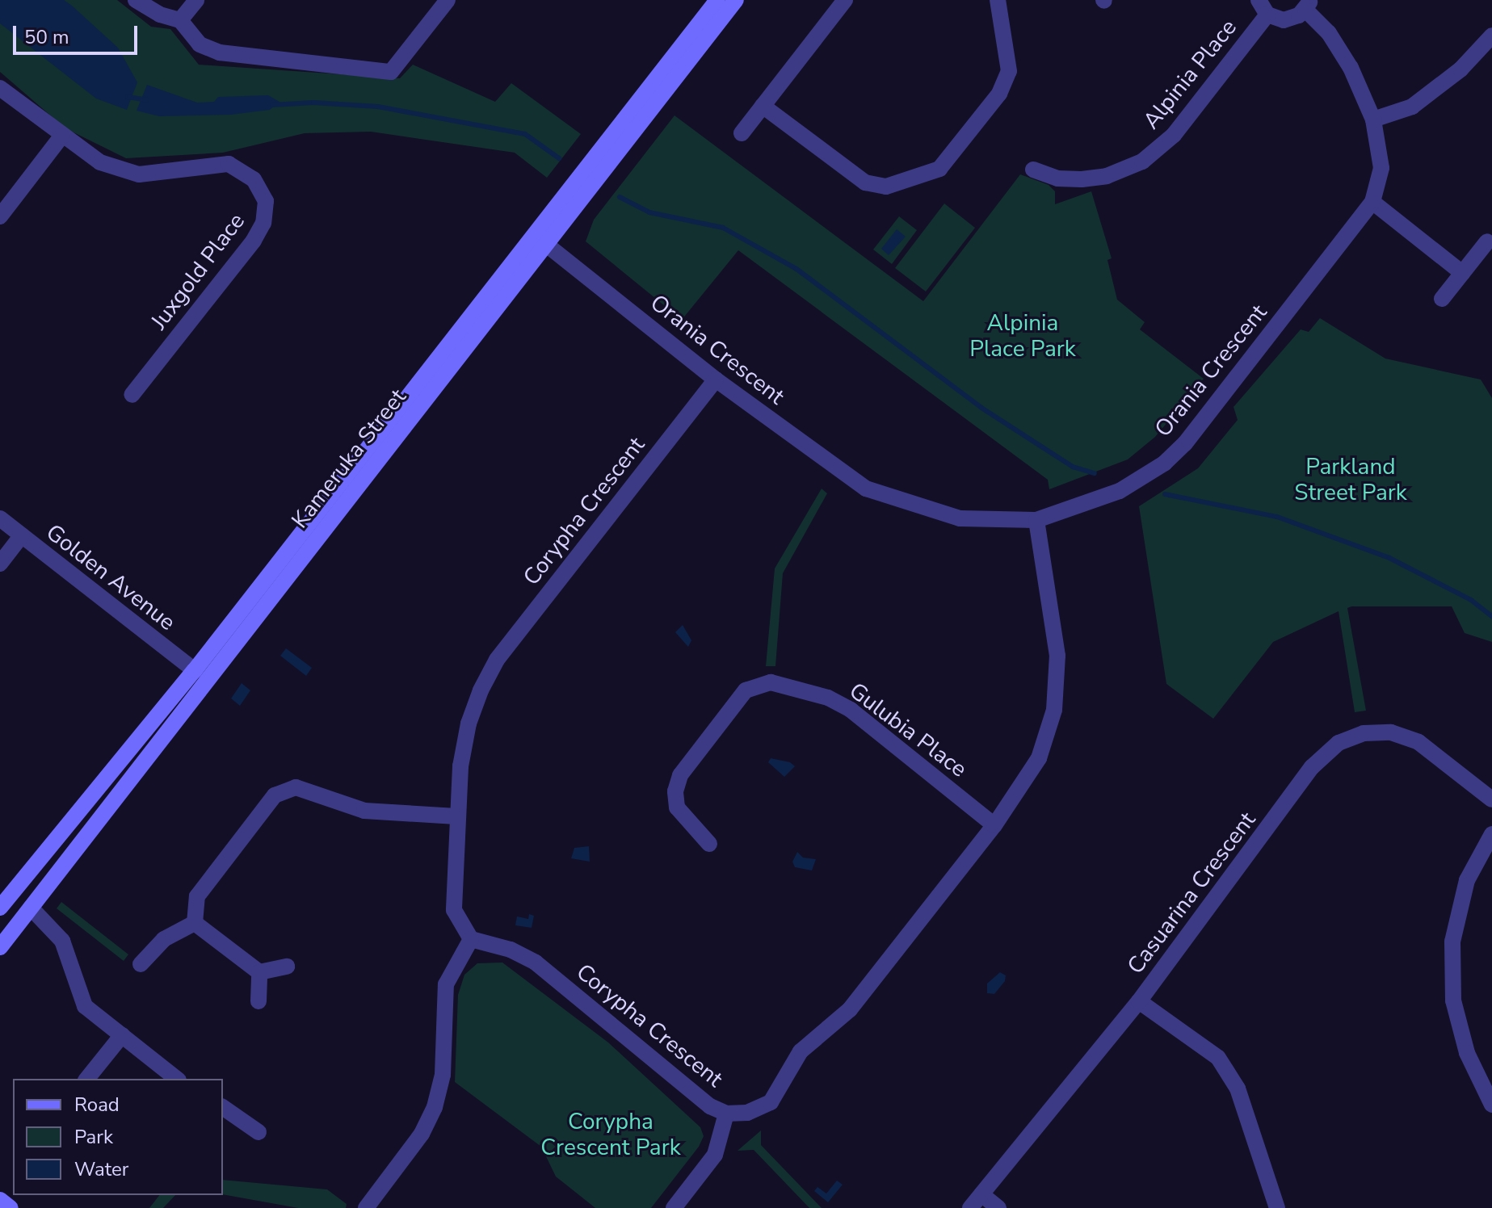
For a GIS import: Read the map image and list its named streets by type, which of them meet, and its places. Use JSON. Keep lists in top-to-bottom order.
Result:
{
  "streets": {
    "street": [
      "Alpinia Place",
      "Juxgold Place",
      "Orania Crescent",
      "Kameruka Street",
      "Corypha Crescent",
      "Golden Avenue",
      "Gulubia Place",
      "Casuarina Crescent"
    ]
  },
  "crossings": [
    ["Orania Crescent", "Kameruka Street"],
    ["Orania Crescent", "Corypha Crescent"],
    ["Kameruka Street", "Golden Avenue"],
    ["Corypha Crescent", "Gulubia Place"]
  ],
  "parks": ["Alpinia Place Park", "Parkland Street Park", "Corypha Crescent Park"],
  "legend": ["Road", "Park", "Water"],
  "scale_bar": "50 m"
}
